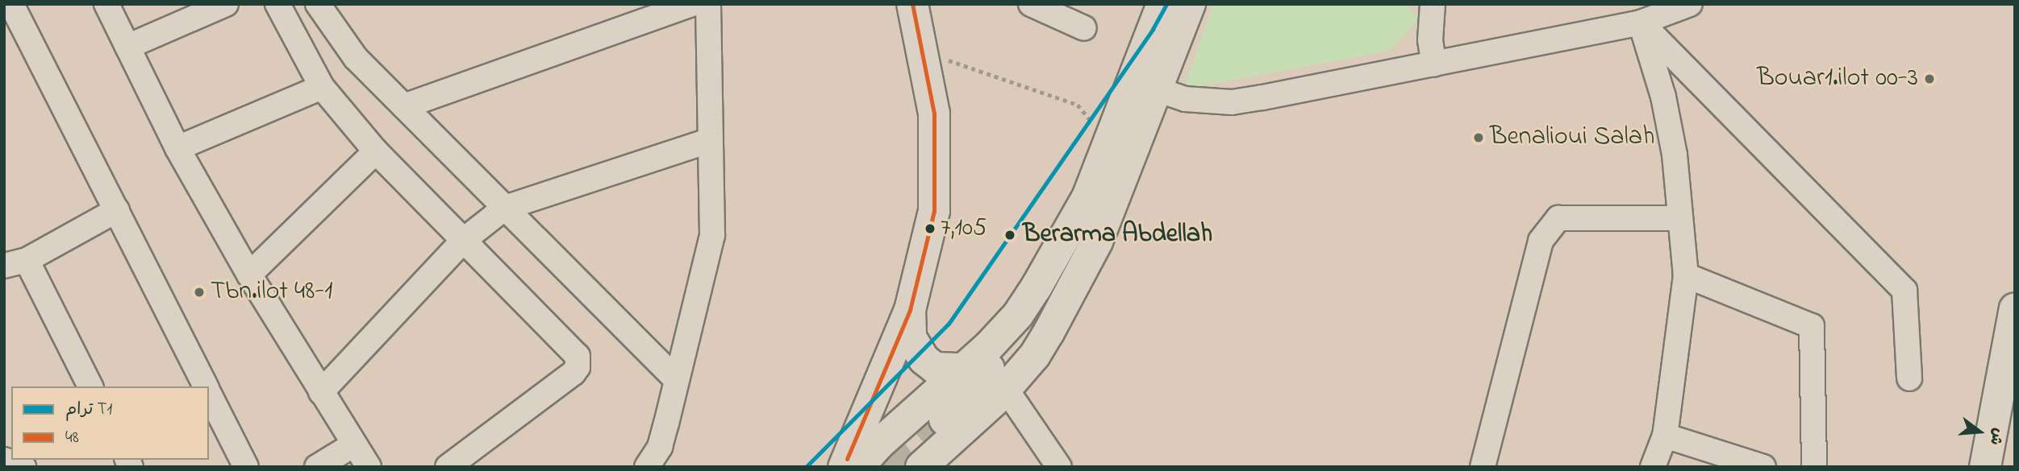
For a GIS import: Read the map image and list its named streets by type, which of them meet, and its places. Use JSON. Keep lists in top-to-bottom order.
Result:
{
  "places": [
    "Bouar1.ilot 00-3",
    "Benalioui Salah",
    "7,105",
    "Berarma Abdellah",
    "Tbn.ilot 48-1"
  ],
  "lines": ["tram line T1", "transit line 48"],
  "legend": ["ترام T1", "48"],
  "north": "right"
}
